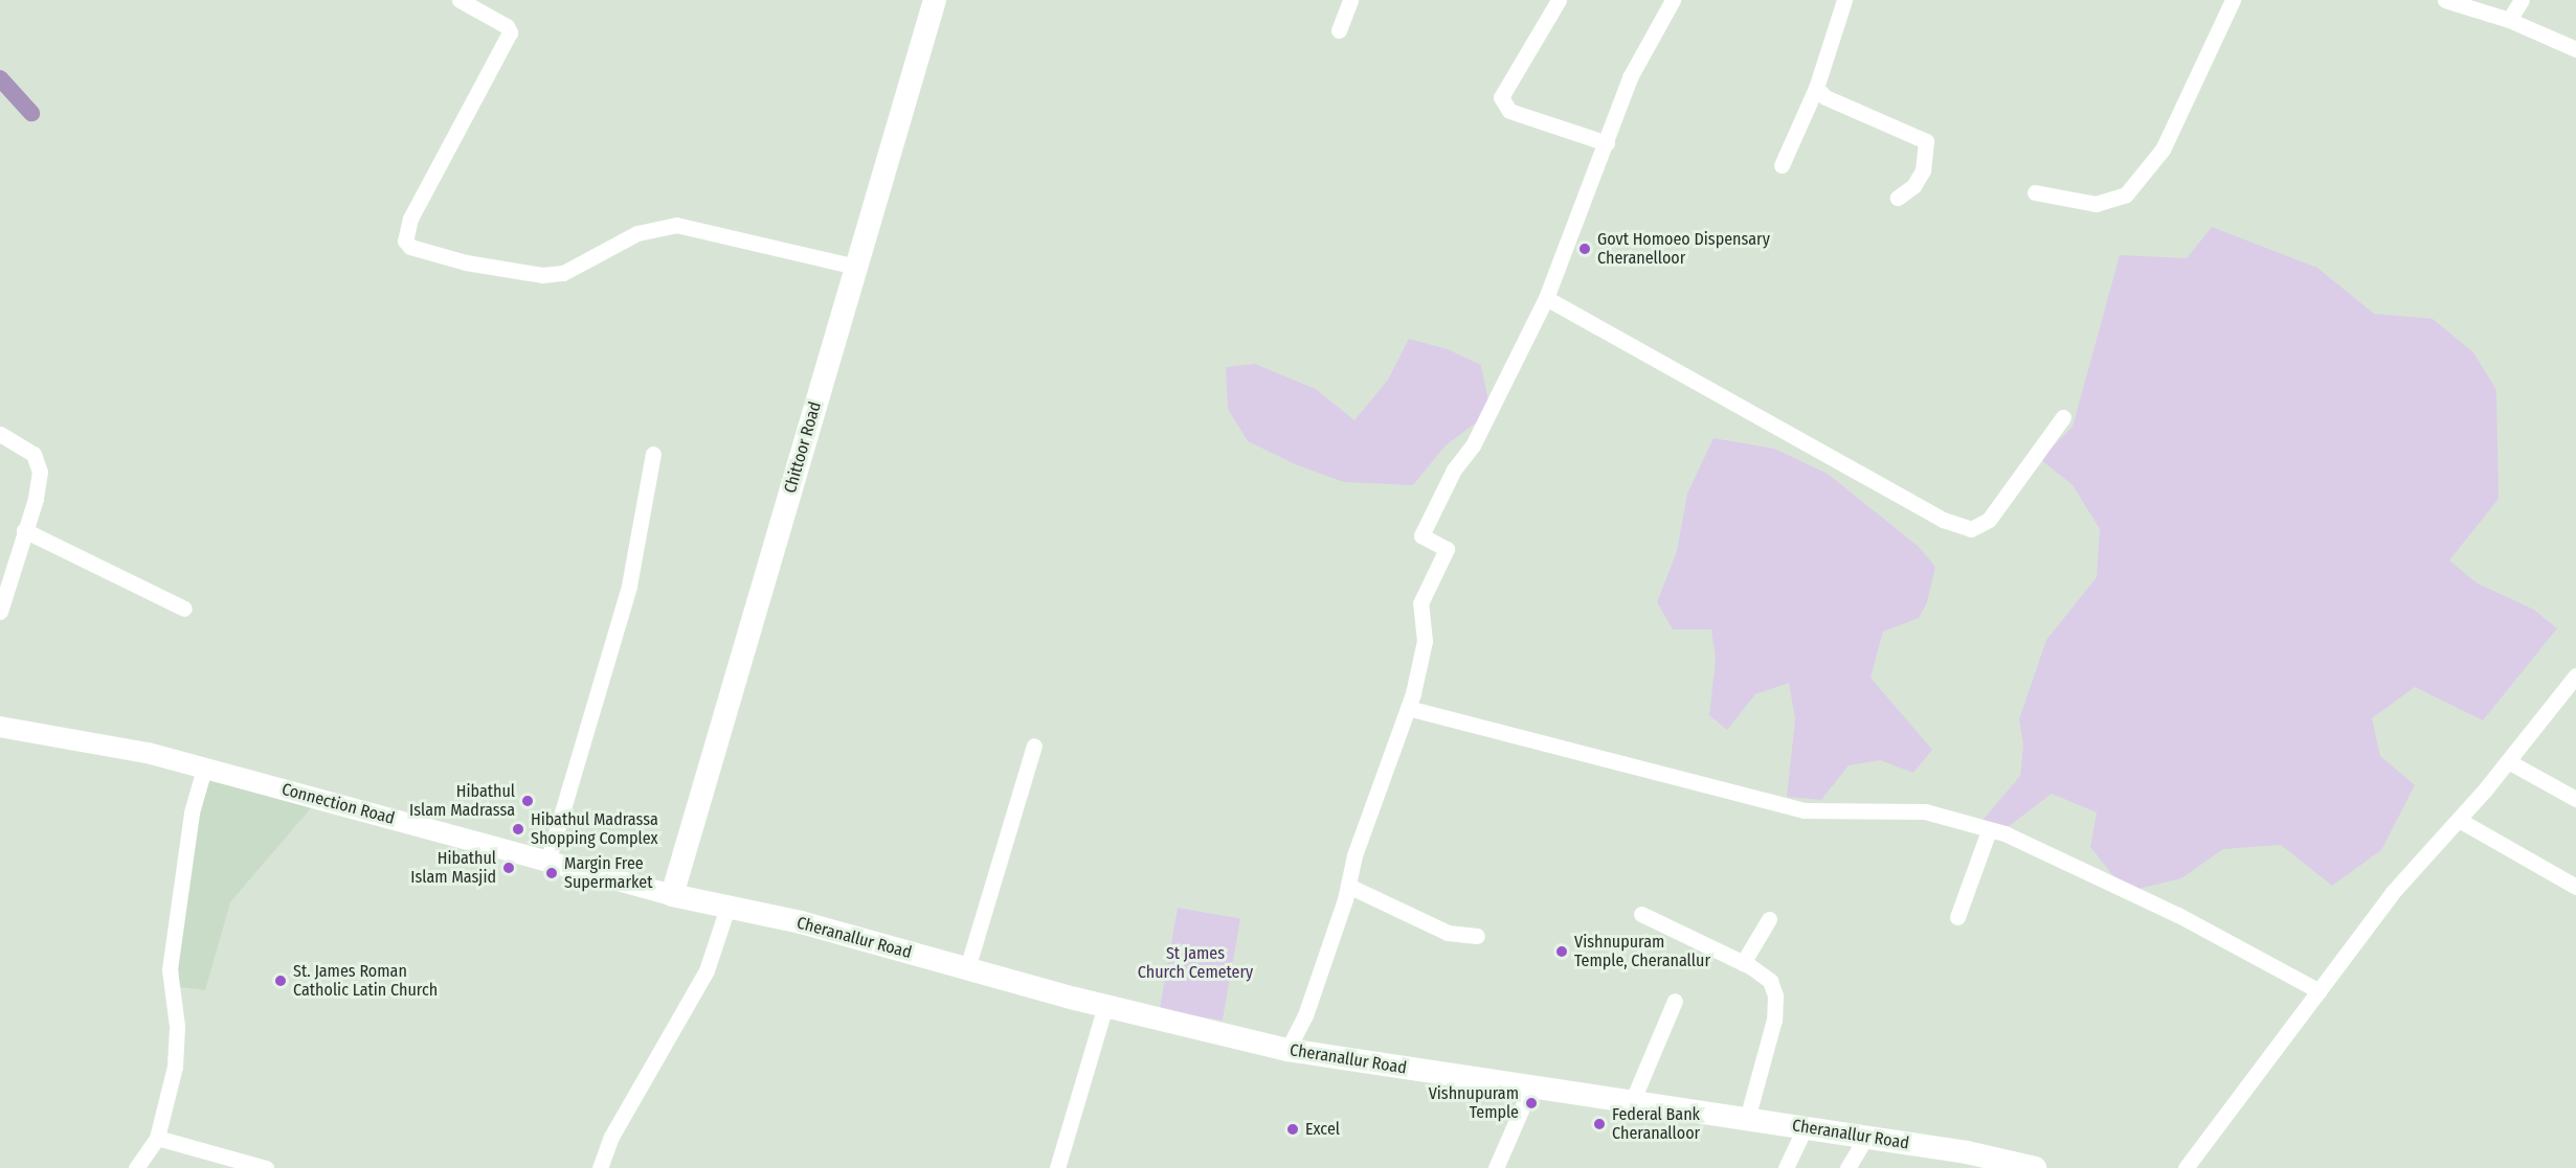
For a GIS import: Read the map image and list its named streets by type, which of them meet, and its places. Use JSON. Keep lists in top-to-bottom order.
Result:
{
  "streets": {
    "main road": ["Chittoor Road", "Cheranallur Road"],
    "street": ["Connection Road"]
  },
  "crossings": [
    ["Chittoor Road", "Connection Road"],
    ["Chittoor Road", "Cheranallur Road"],
    ["Connection Road", "Cheranallur Road"]
  ],
  "parks": ["St James Church Cemetery"],
  "places": [
    "Govt Homoeo Dispensary Cheranelloor",
    "Hibathul Islam Madrassa",
    "Hibathul Madrassa Shopping Complex",
    "Hibathul Islam Masjid",
    "Margin Free Supermarket",
    "Vishnupuram Temple, Cheranallur",
    "St. James Roman Catholic Latin Church",
    "Vishnupuram Temple",
    "Federal Bank Cheranalloor",
    "Excel"
  ]
}
